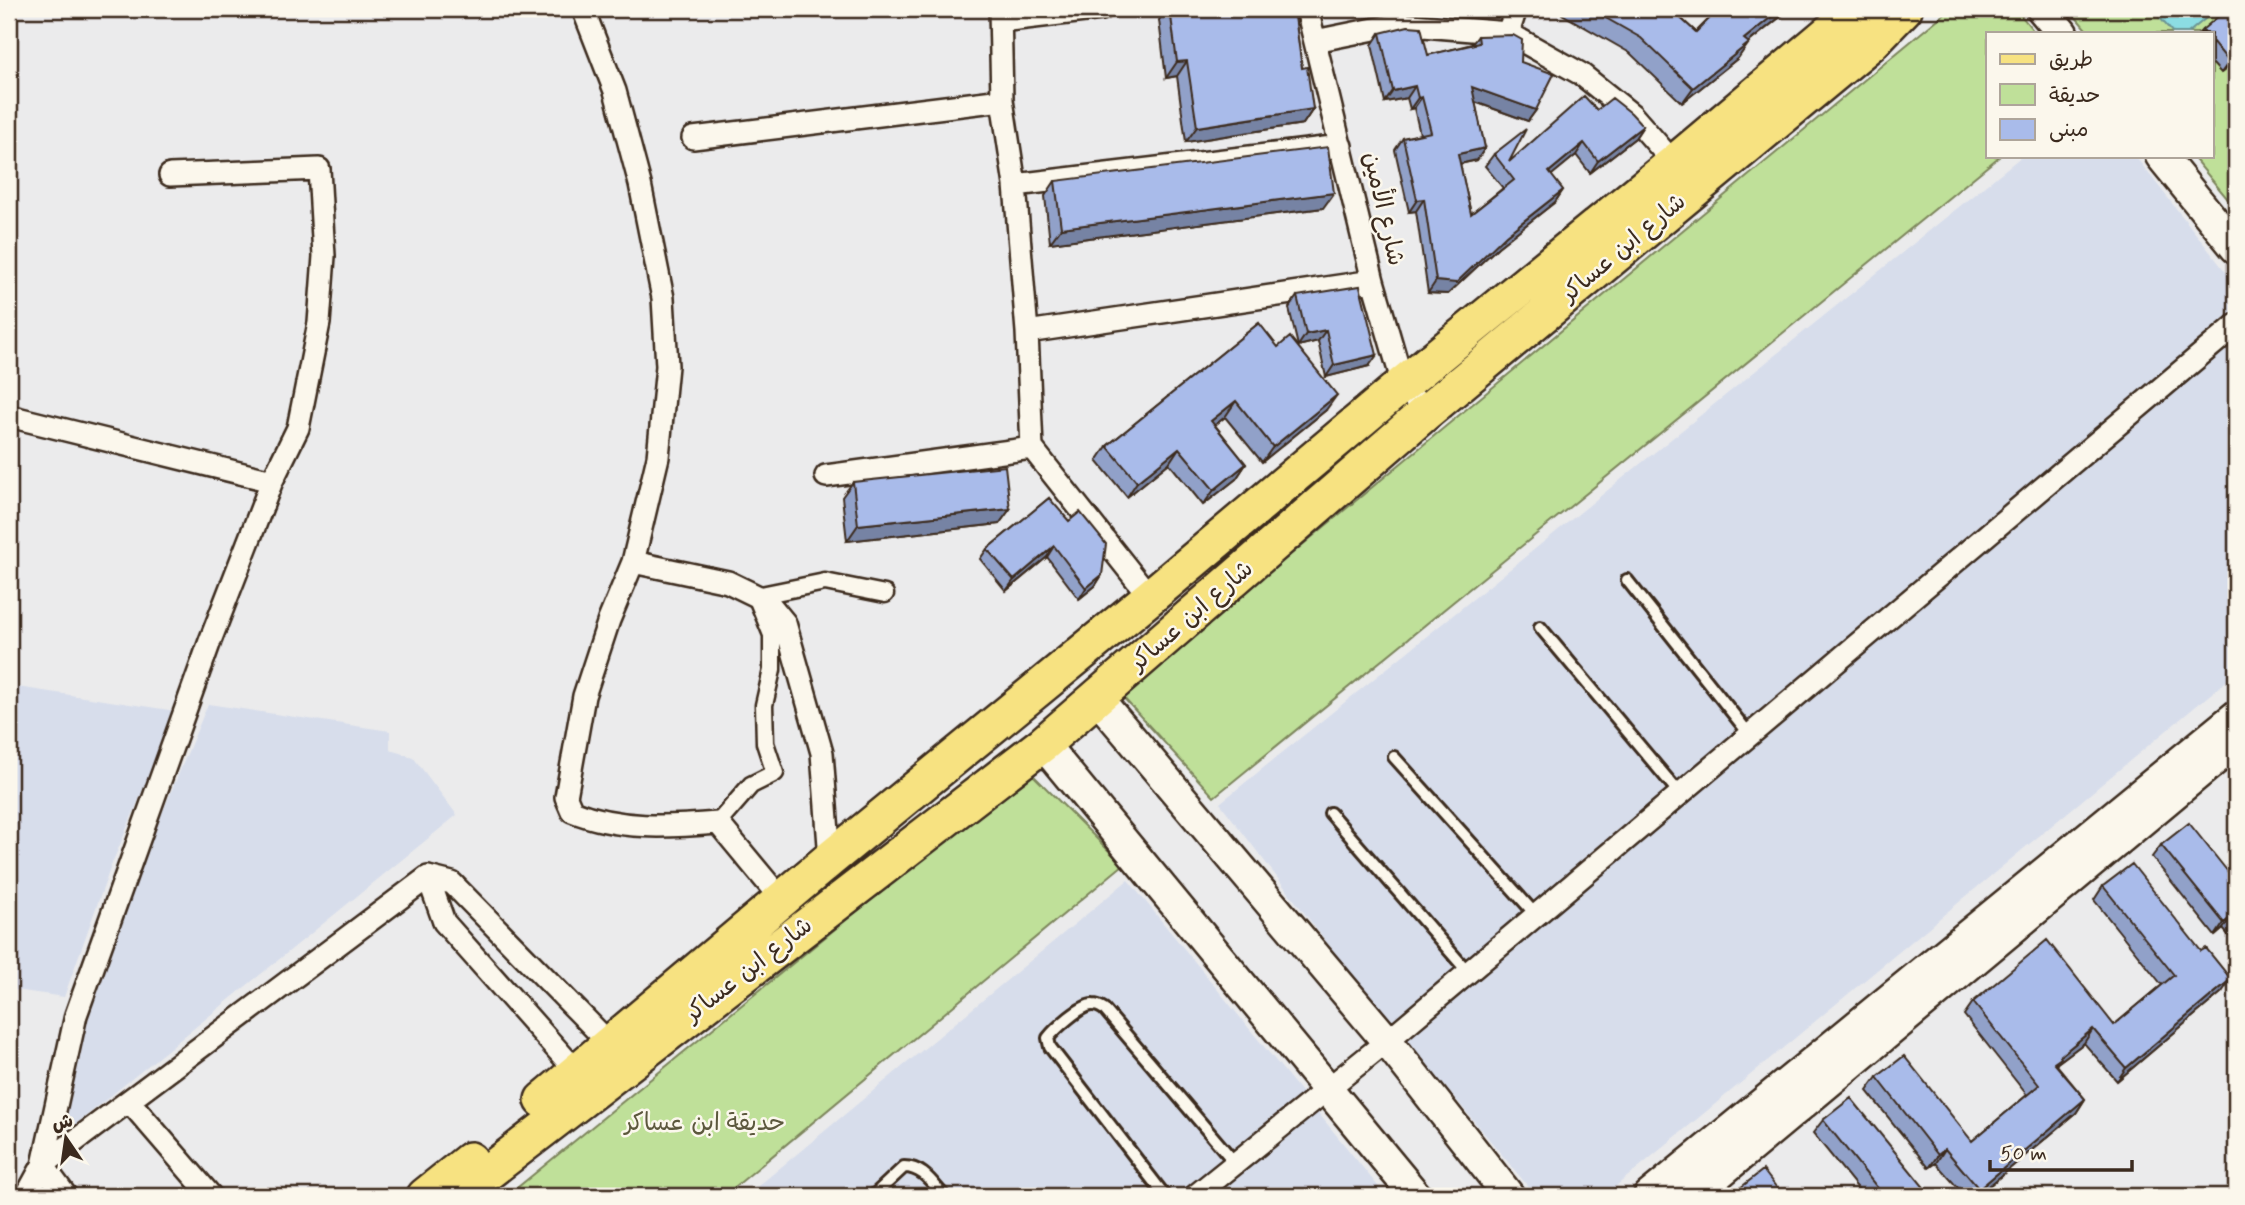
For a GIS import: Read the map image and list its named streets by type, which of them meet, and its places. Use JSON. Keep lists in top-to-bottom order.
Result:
{
  "streets": {
    "main road": ["شارع ابن عساكر"],
    "street": ["شارع الأمين"]
  },
  "crossings": [
    ["شارع الأمين", "شارع ابن عساكر"]
  ],
  "parks": ["حديقة ابن عساكر"],
  "legend": ["طريق", "حديقة", "مبنى"],
  "scale_bar": "50 m",
  "north": "top"
}
